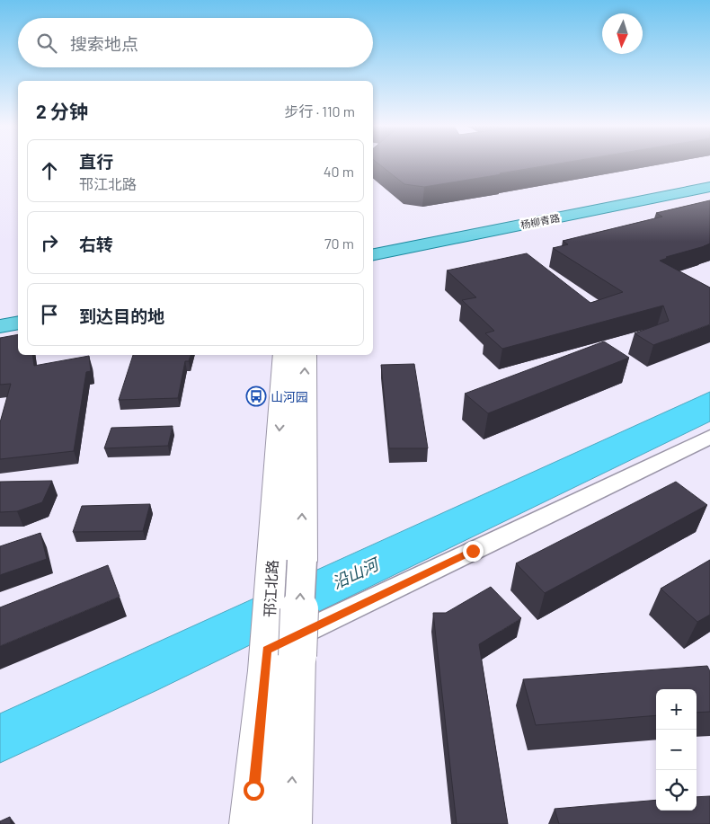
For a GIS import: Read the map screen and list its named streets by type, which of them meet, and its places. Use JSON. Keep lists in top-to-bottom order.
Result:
{
  "streets": {
    "main road": ["杨柳青路", "邗江北路"]
  },
  "water": ["沿山河"],
  "places": {
    "bus stop": ["山河园"]
  },
  "north": "bottom",
  "page": {
    "search": "搜索地点",
    "heading": ["2 分钟", "步行 · 110 m"],
    "list": [
      ["直行", "邗江北路", "40 m"],
      ["右转", "70 m"],
      "到达目的地"
    ],
    "map_buttons": ["+", "−"]
  }
}
